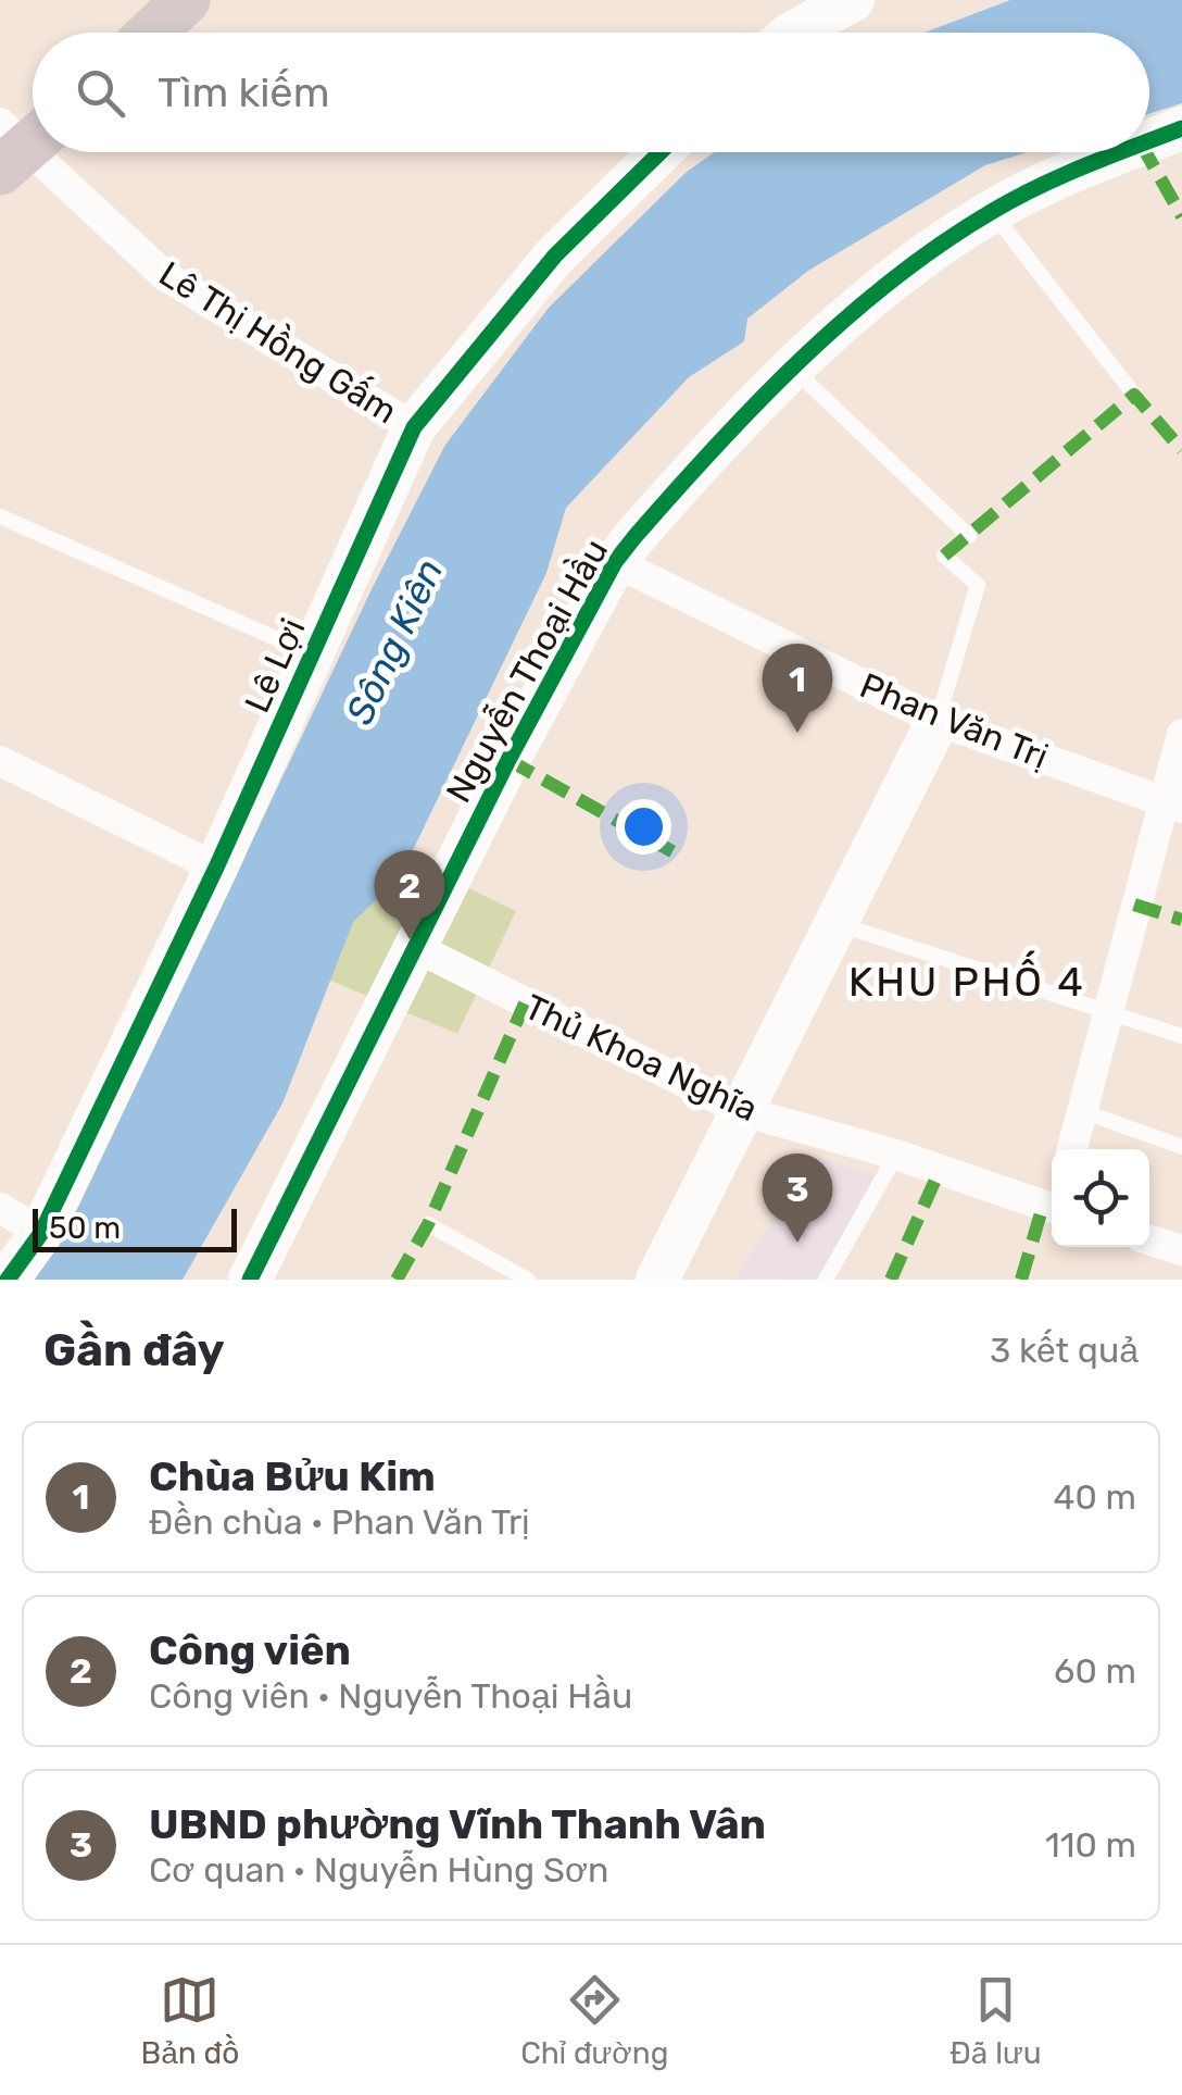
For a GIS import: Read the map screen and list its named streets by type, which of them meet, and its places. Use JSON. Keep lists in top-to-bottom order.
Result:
{
  "streets": {
    "street": [
      "Lê Thị Hồng Gấm",
      "Lê Lợi",
      "Nguyễn Thoại Hầu",
      "Phan Văn Trị",
      "Thủ Khoa Nghĩa"
    ]
  },
  "crossings": [
    ["Lê Thị Hồng Gấm", "Lê Lợi"],
    ["Nguyễn Thoại Hầu", "Phan Văn Trị"],
    ["Nguyễn Thoại Hầu", "Thủ Khoa Nghĩa"]
  ],
  "districts": ["KHU PHỐ 4"],
  "water": ["Sông Kiên"],
  "scale_bar": "50 m",
  "page": {
    "search": "Tìm kiếm",
    "pins": ["1", "2", "3"],
    "scale": "50 m",
    "heading": ["Gần đây", "3 kết quả"],
    "list": [
      {
        "mark": "1",
        "name": "Chùa Bửu Kim",
        "note": "Đền chùa · Phan Văn Trị",
        "value": "40 m"
      },
      {
        "mark": "2",
        "name": "Công viên",
        "note": "Công viên · Nguyễn Thoại Hầu",
        "value": "60 m"
      },
      {
        "mark": "3",
        "name": "UBND phường Vĩnh Thanh Vân",
        "note": "Cơ quan · Nguyễn Hùng Sơn",
        "value": "110 m"
      }
    ],
    "nav": ["Bản đồ", "Chỉ đường", "Đã lưu"]
  }
}
